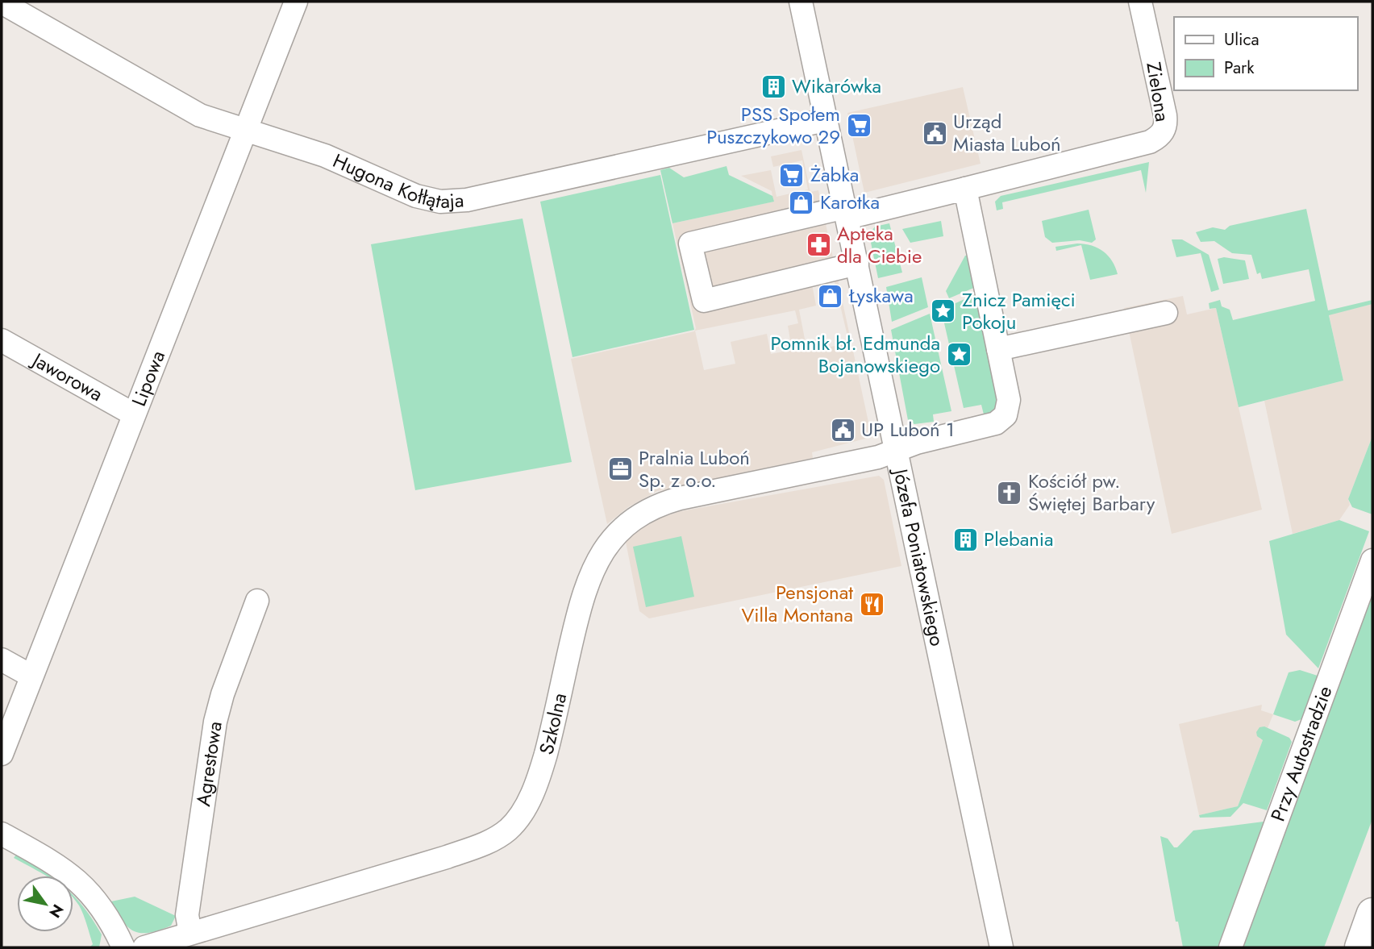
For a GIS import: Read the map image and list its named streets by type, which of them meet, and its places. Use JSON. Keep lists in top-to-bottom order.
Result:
{
  "streets": {
    "street": [
      "Zielona",
      "Hugona Kołłątaja",
      "Jaworowa",
      "Lipowa",
      "Józefa Poniatowskiego",
      "Szkolna",
      "Przy Autostradzie",
      "Agrestowa"
    ]
  },
  "crossings": [
    ["Hugona Kołłątaja", "Lipowa"],
    ["Hugona Kołłątaja", "Józefa Poniatowskiego"],
    ["Jaworowa", "Lipowa"],
    ["Józefa Poniatowskiego", "Szkolna"],
    ["Szkolna", "Agrestowa"]
  ],
  "places": {
    "building": ["Wikarówka", "Plebania"],
    "supermarket": ["PSS Społem Puszczykowo 29", "Żabka"],
    "public building": ["Urząd Miasta Luboń", "UP Luboń 1"],
    "shop": ["Karotka", "Łyskawa"],
    "pharmacy": ["Apteka dla Ciebie"],
    "place": ["Znicz Pamięci Pokoju", "Pomnik bł. Edmunda Bojanowskiego"],
    "office": ["Pralnia Luboń Sp. z o.o."],
    "church": ["Kościół pw. Świętej Barbary"],
    "restaurant": ["Pensjonat Villa Montana"]
  },
  "legend": ["Ulica", "Park"],
  "north": "bottom right"
}
